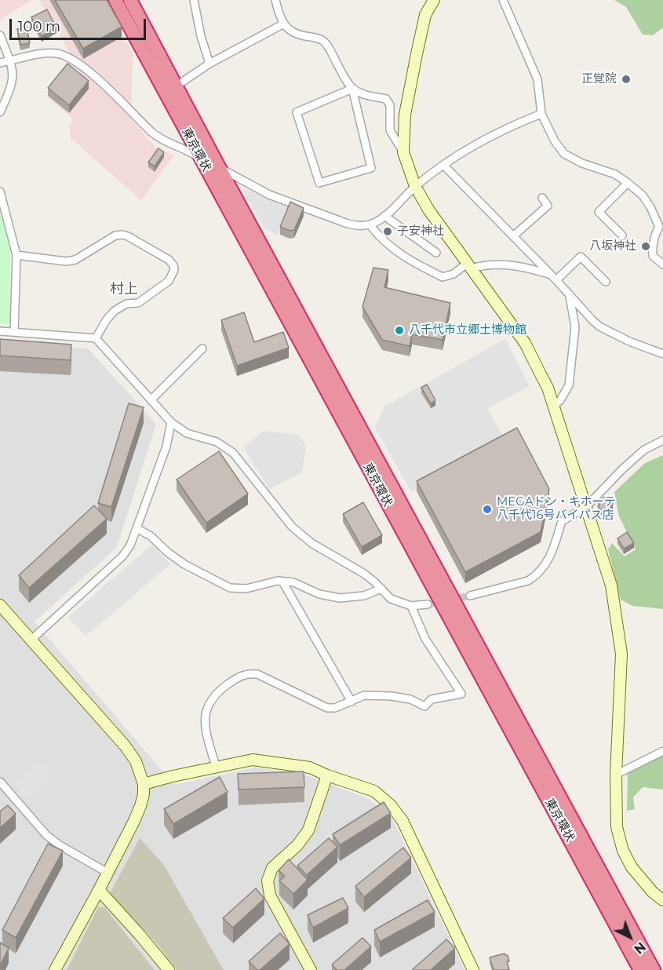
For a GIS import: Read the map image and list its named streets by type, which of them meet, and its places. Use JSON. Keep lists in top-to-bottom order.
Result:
{
  "streets": {
    "highway": ["東京環状"]
  },
  "districts": ["村上"],
  "places": [
    "正覚院",
    "子安神社",
    "八坂神社",
    "八千代市立郷土博物館",
    "MEGAドン・キホーテ 八千代16号バイパス店"
  ],
  "scale_bar": "100 m",
  "north": "bottom right"
}
